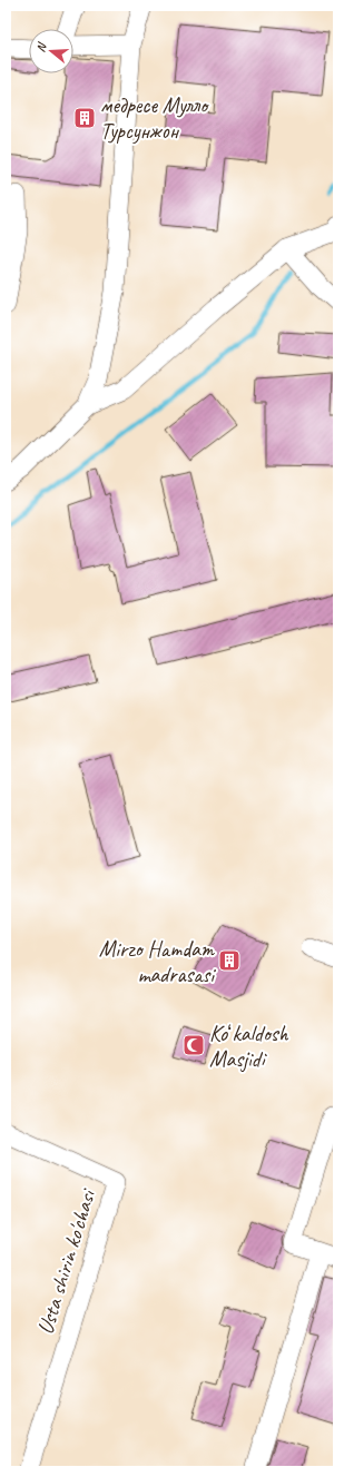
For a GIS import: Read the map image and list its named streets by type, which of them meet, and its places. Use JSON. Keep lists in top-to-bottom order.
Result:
{
  "streets": {
    "street": ["Usta shirin ko'chasi"]
  },
  "places": {
    "building": ["медресе Мулло Турсунжон", "Mirzo Hamdam madrasasi"],
    "mosque": ["Koʻkaldosh Masjidi"]
  },
  "north": "left"
}
